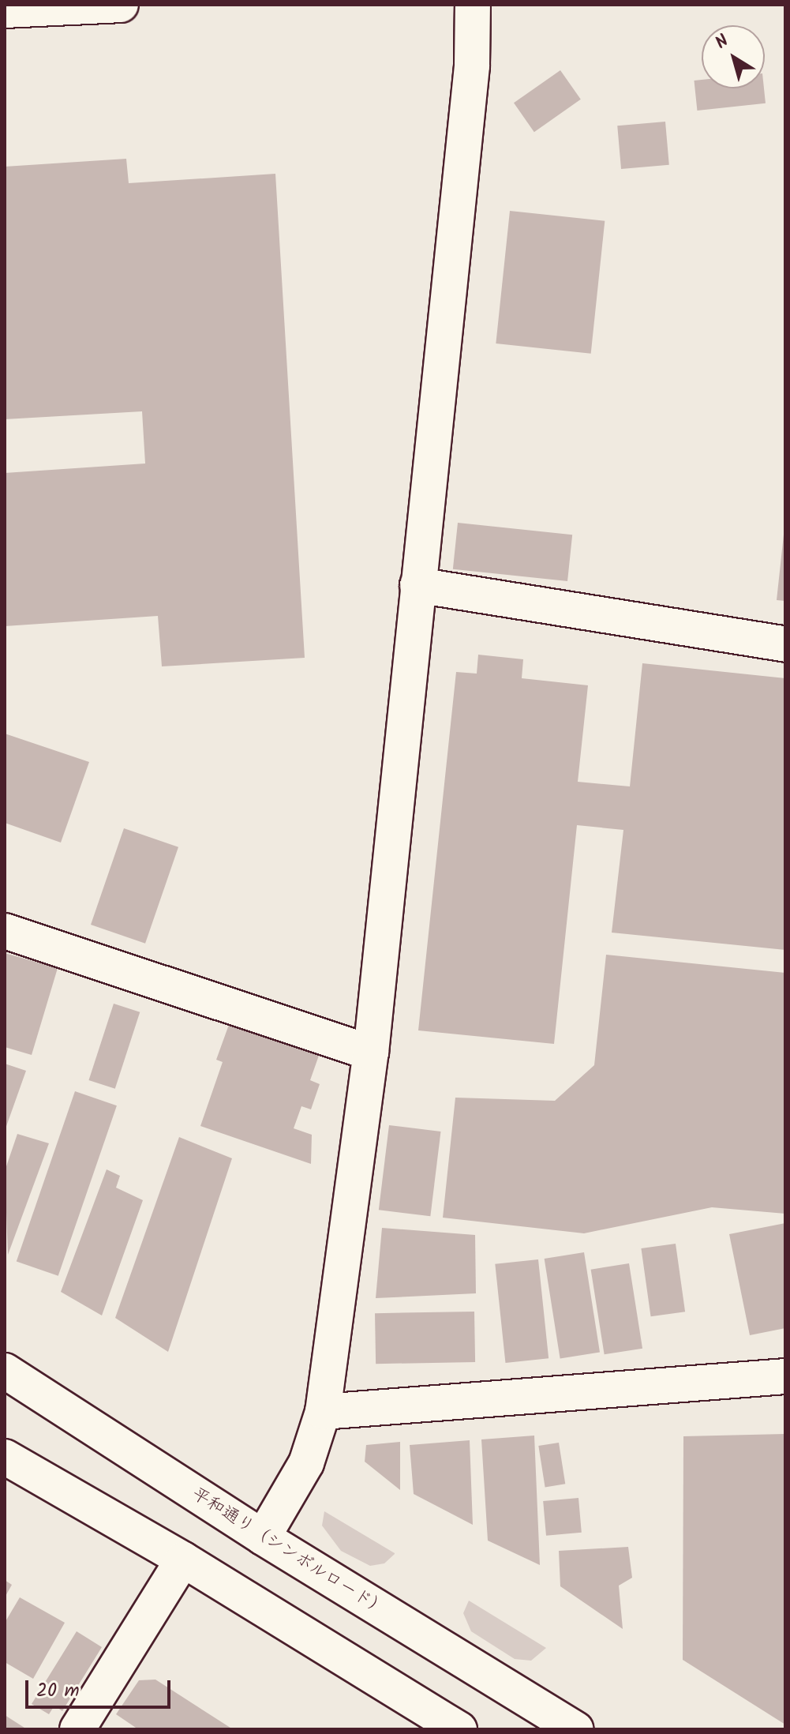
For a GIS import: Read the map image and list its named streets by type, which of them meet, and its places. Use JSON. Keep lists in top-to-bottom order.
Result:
{
  "streets": {
    "street": ["平和通り（シンボルロード）"]
  },
  "scale_bar": "20 m",
  "north": "top left"
}
